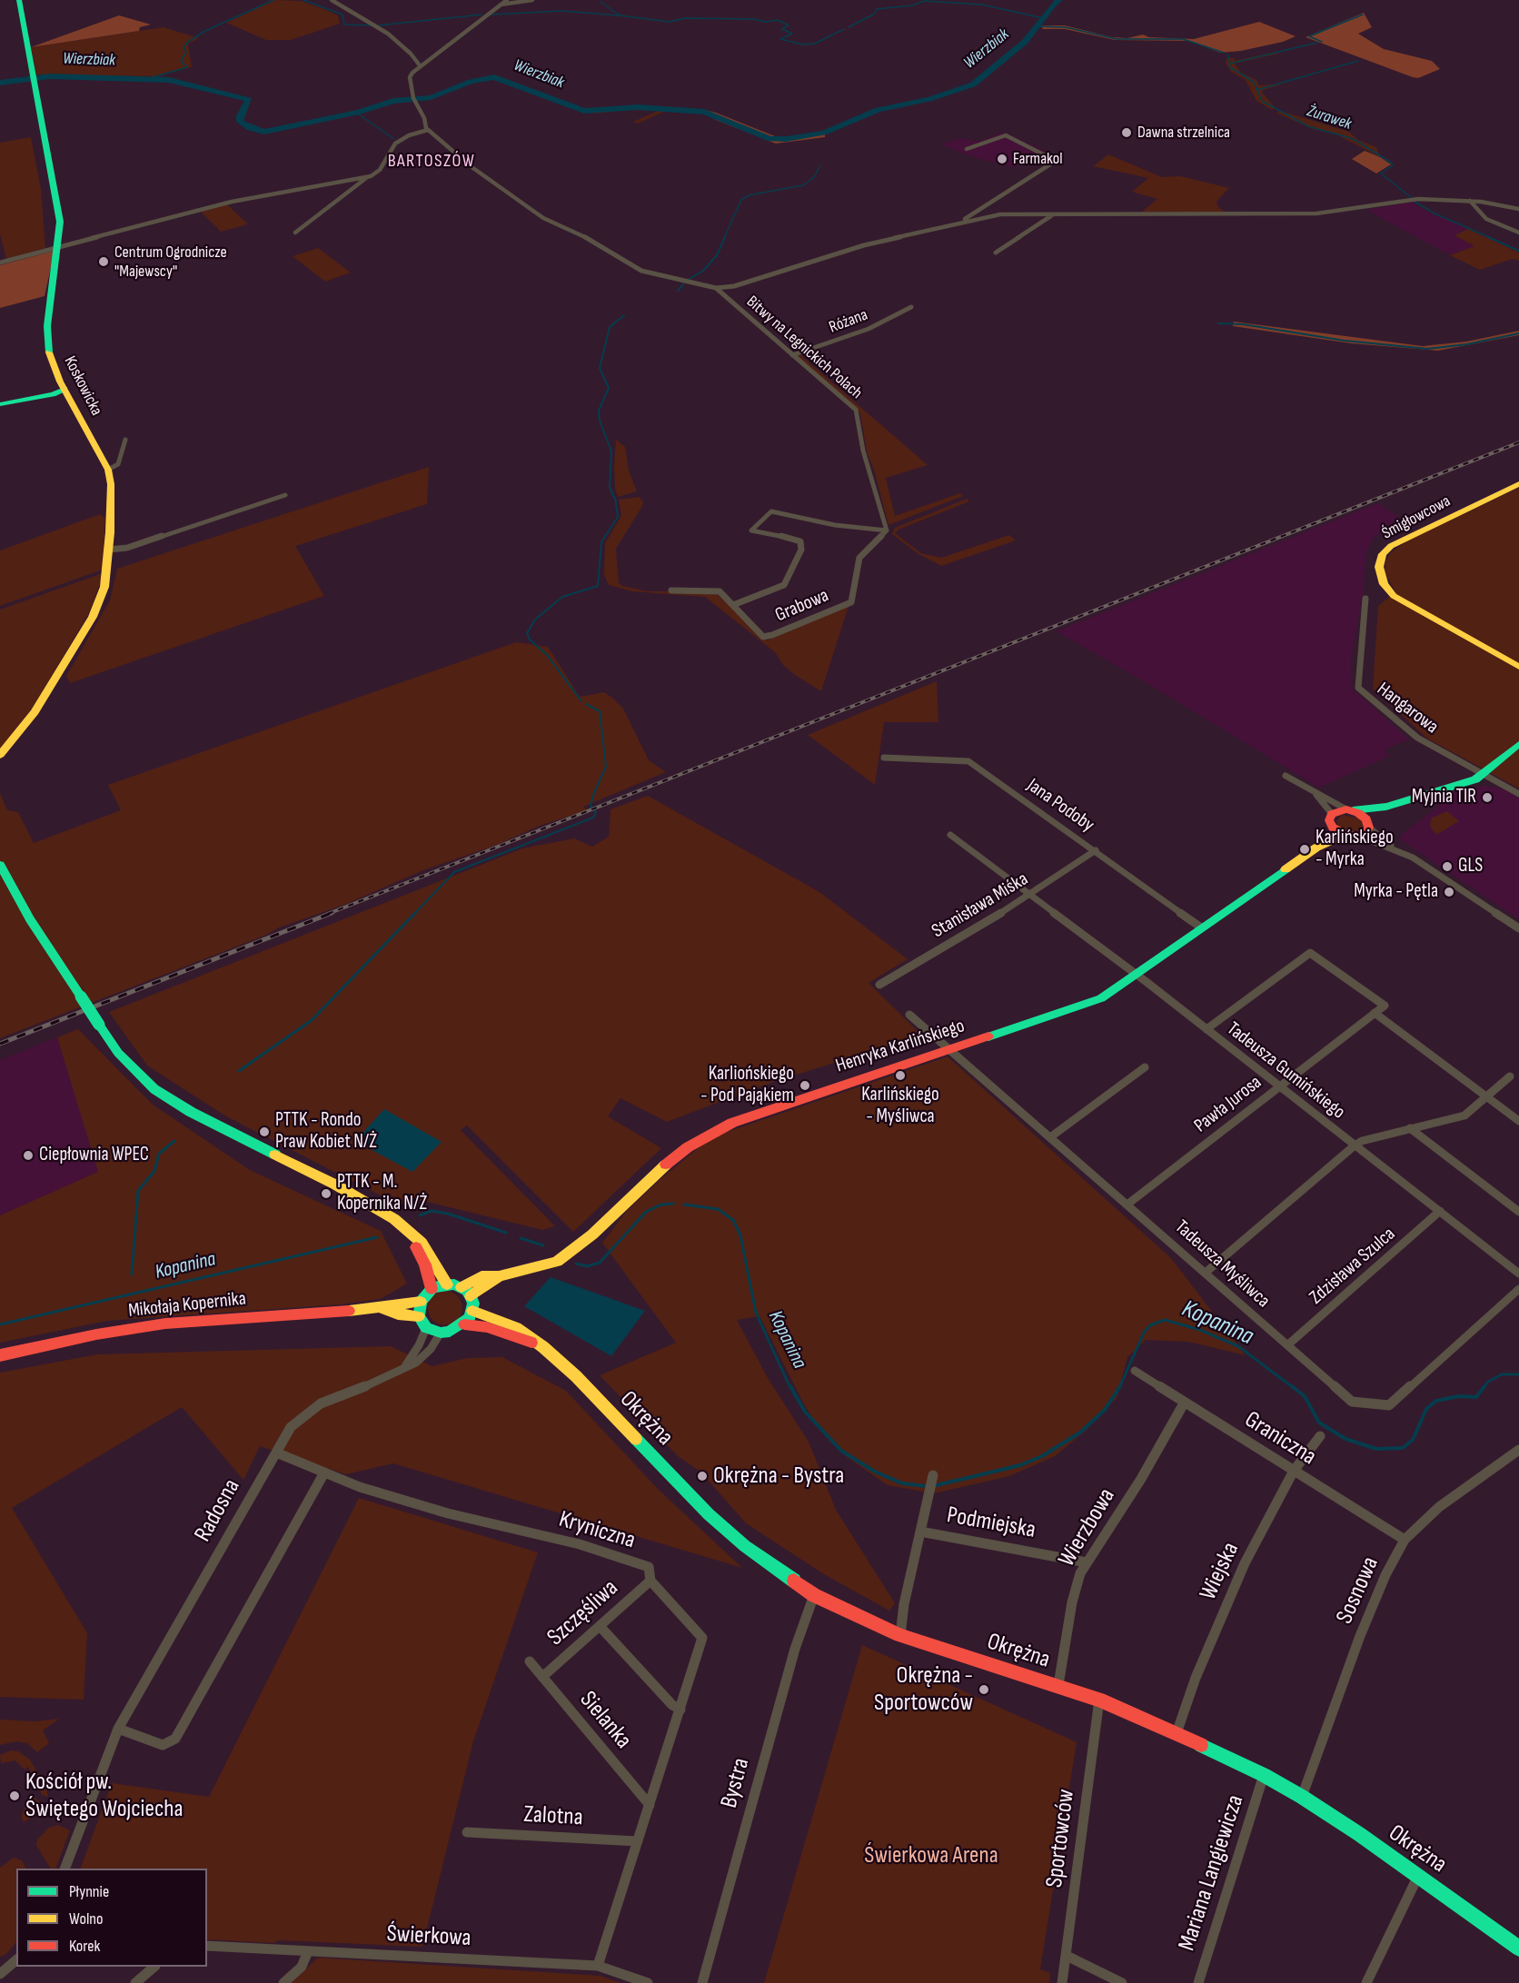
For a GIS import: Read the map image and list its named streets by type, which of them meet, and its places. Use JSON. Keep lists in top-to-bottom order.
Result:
{
  "streets": {
    "street": [
      "Różana",
      "Bitwy na Legnickich Polach",
      "Koskowicka",
      "Śmigłowcowa",
      "Grabowa",
      "Hangarowa",
      "Jana Podoby",
      "Stanisława Miśka",
      "Henryka Karlińskiego",
      "Tadeusza Gumińskiego",
      "Pawła Jurosa",
      "Tadeusza Myśliwca",
      "Zdzisława Szulca",
      "Mikołaja Kopernika",
      "Okrężna",
      "Graniczna",
      "Radosna",
      "Podmiejska",
      "Wierzbowa",
      "Kryniczna",
      "Wiejska",
      "Sosnowa",
      "Szczęśliwa",
      "Sielanka",
      "Bystra",
      "Zalotna",
      "Sportowców",
      "Mariana Langiewicza",
      "Świerkowa"
    ]
  },
  "crossings": [
    ["Różana", "Bitwy na Legnickich Polach"],
    ["Bitwy na Legnickich Polach", "Grabowa"],
    ["Jana Podoby", "Stanisława Miśka"],
    ["Jana Podoby", "Henryka Karlińskiego"],
    ["Stanisława Miśka", "Tadeusza Gumińskiego"],
    ["Henryka Karlińskiego", "Tadeusza Gumińskiego"],
    ["Henryka Karlińskiego", "Tadeusza Myśliwca"],
    ["Henryka Karlińskiego", "Mikołaja Kopernika"],
    ["Henryka Karlińskiego", "Okrężna"],
    ["Henryka Karlińskiego", "Radosna"],
    ["Tadeusza Gumińskiego", "Pawła Jurosa"],
    ["Tadeusza Gumińskiego", "Zdzisława Szulca"],
    ["Pawła Jurosa", "Tadeusza Myśliwca"],
    ["Tadeusza Myśliwca", "Zdzisława Szulca"],
    ["Mikołaja Kopernika", "Okrężna"],
    ["Mikołaja Kopernika", "Radosna"],
    ["Okrężna", "Radosna"],
    ["Okrężna", "Podmiejska"],
    ["Okrężna", "Wierzbowa"],
    ["Okrężna", "Wiejska"],
    ["Okrężna", "Sosnowa"],
    ["Okrężna", "Bystra"],
    ["Okrężna", "Sportowców"],
    ["Okrężna", "Mariana Langiewicza"],
    ["Graniczna", "Wierzbowa"],
    ["Graniczna", "Wiejska"],
    ["Graniczna", "Sosnowa"],
    ["Radosna", "Kryniczna"],
    ["Podmiejska", "Wierzbowa"],
    ["Kryniczna", "Szczęśliwa"],
    ["Kryniczna", "Sielanka"],
    ["Kryniczna", "Zalotna"],
    ["Kryniczna", "Świerkowa"],
    ["Szczęśliwa", "Sielanka"]
  ],
  "districts": ["BARTOSZÓW"],
  "water": ["Wierzbiak", "Żurawek", "Kopanina"],
  "parks": ["Świerkowa Arena"],
  "places": [
    "Dawna strzelnica",
    "Farmakol",
    "Centrum Ogrodnicze \"Majewscy\"",
    "Myjnia TIR",
    "Karlińskiego - Myrka",
    "GLS",
    "Myrka - Pętla",
    "Karlińskiego - Myśliwca",
    "Karliońskiego - Pod Pająkiem",
    "PTTK - Rondo Praw Kobiet N/Ż",
    "Ciepłownia WPEC",
    "PTTK - M. Kopernika N/Ż",
    "Okrężna - Bystra",
    "Okrężna - Sportowców",
    "Kościół pw. Świętego Wojciecha"
  ],
  "legend": ["Płynnie", "Wolno", "Korek"]
}
